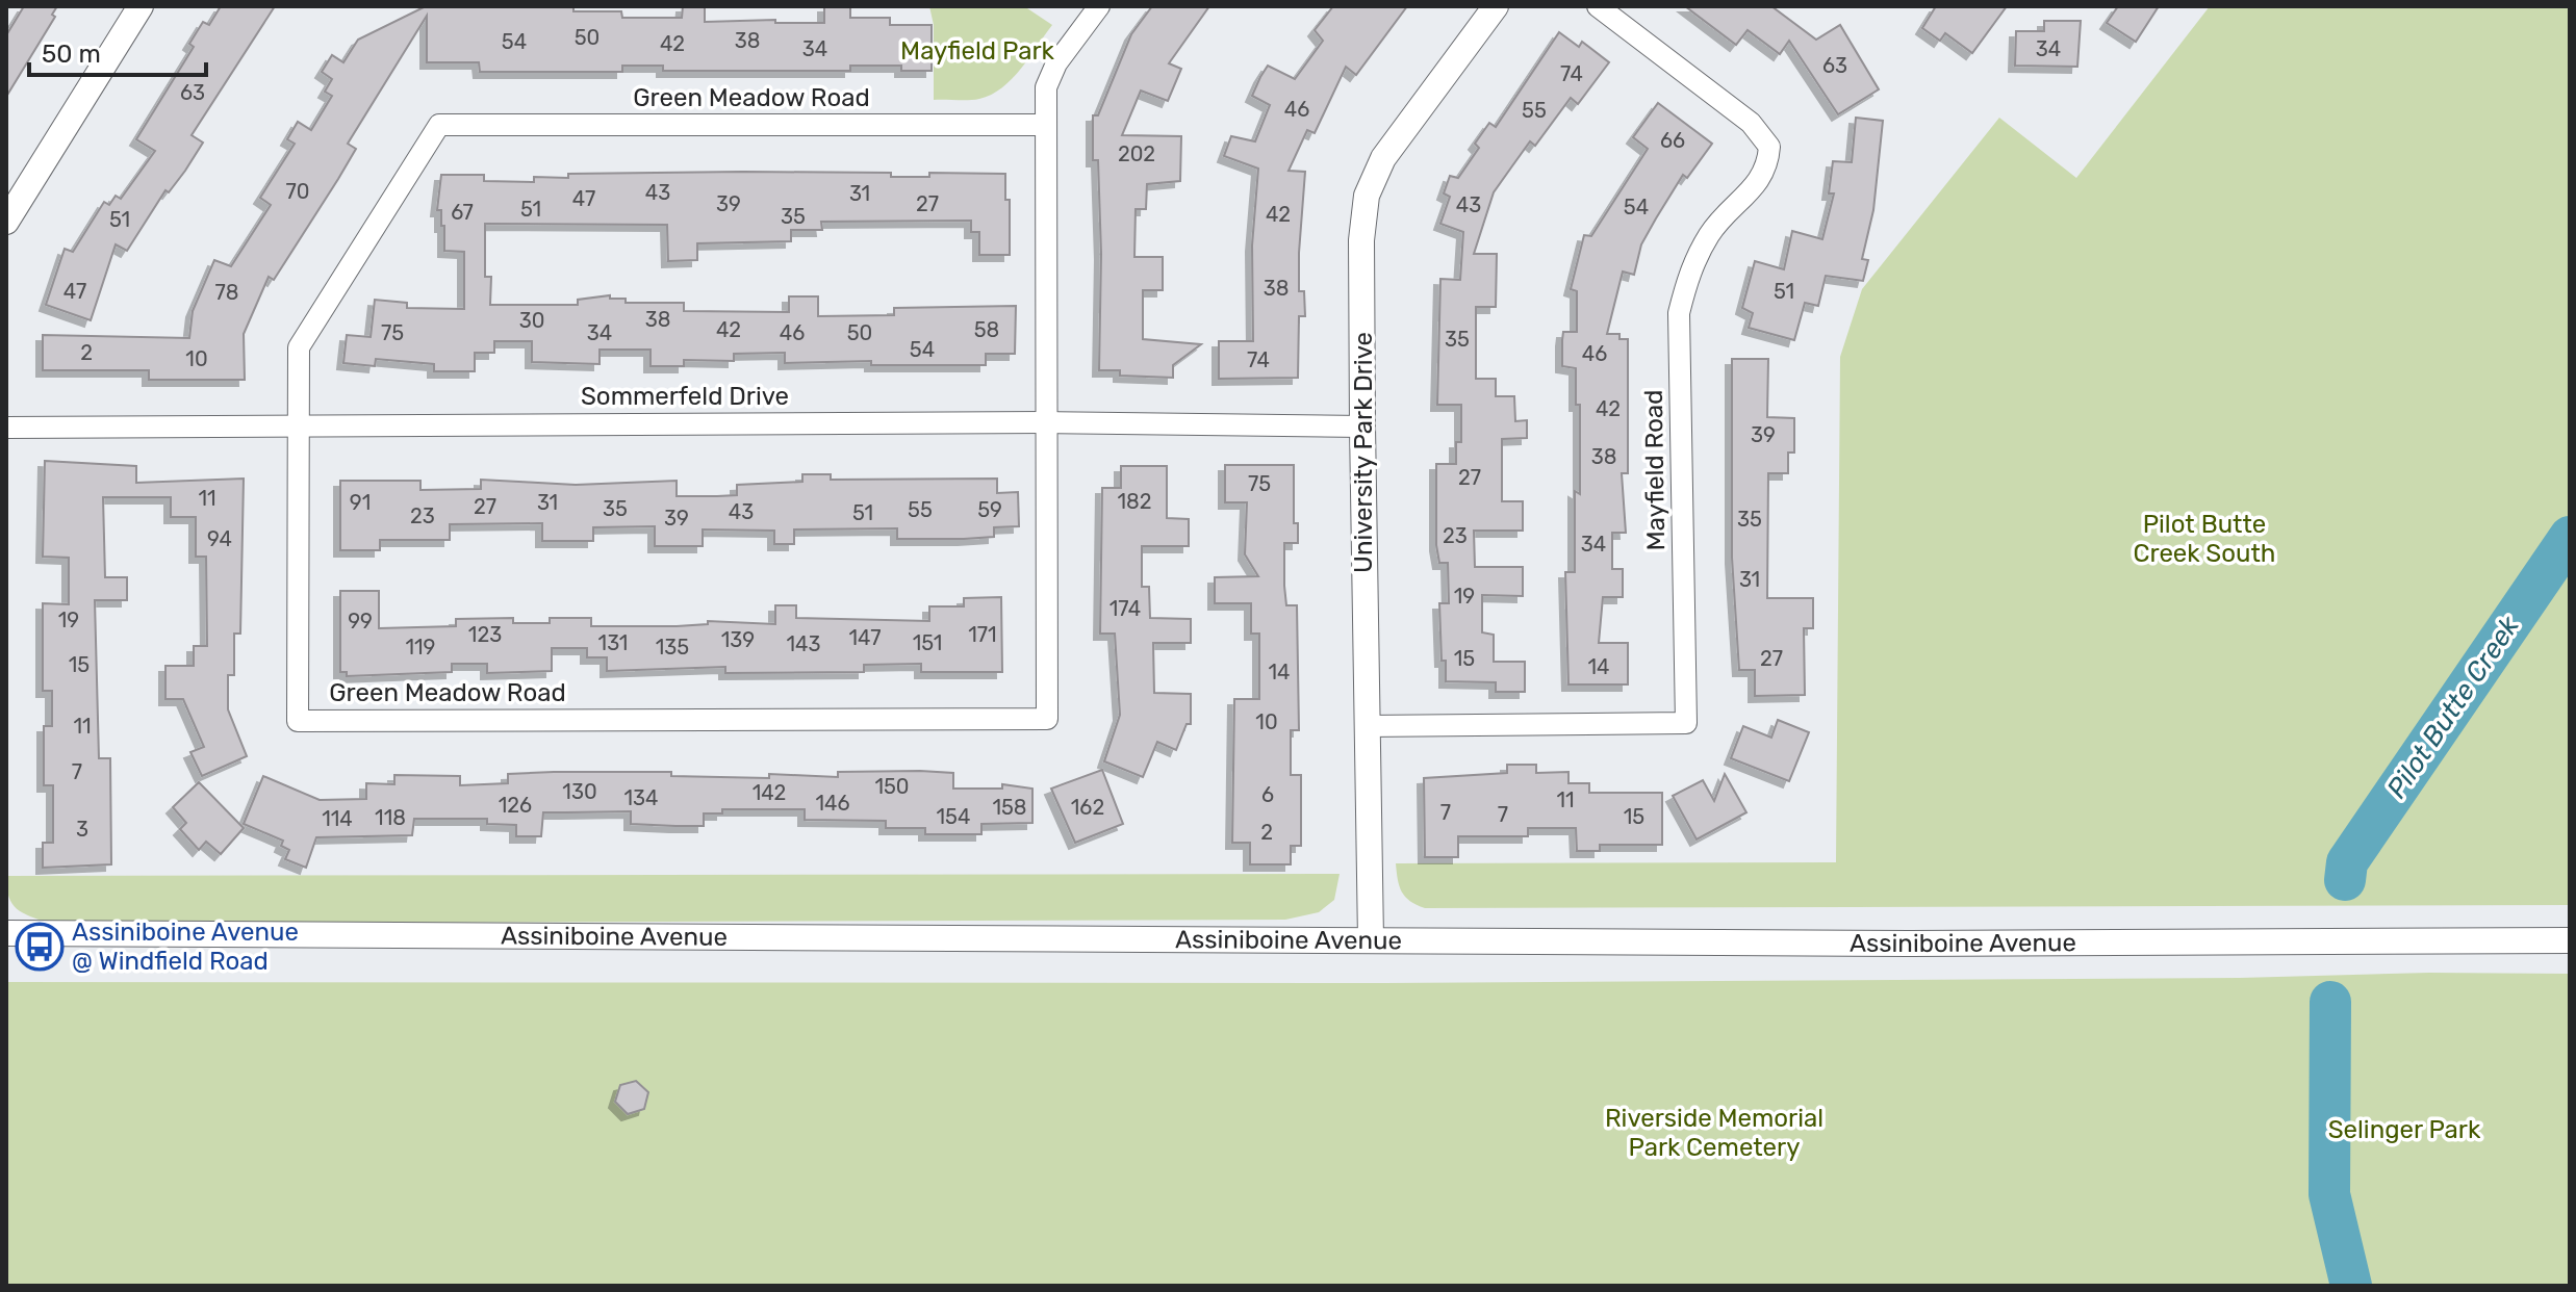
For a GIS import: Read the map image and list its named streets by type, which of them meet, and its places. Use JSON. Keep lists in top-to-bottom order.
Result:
{
  "streets": {
    "street": [
      "Green Meadow Road",
      "Sommerfeld Drive",
      "University Park Drive",
      "Mayfield Road",
      "Assiniboine Avenue"
    ]
  },
  "crossings": [
    ["Green Meadow Road", "Sommerfeld Drive"],
    ["Sommerfeld Drive", "University Park Drive"],
    ["University Park Drive", "Mayfield Road"],
    ["University Park Drive", "Assiniboine Avenue"]
  ],
  "water": ["Pilot Butte Creek"],
  "parks": [
    "Mayfield Park",
    "Pilot Butte Creek South",
    "Riverside Memorial Park Cemetery",
    "Selinger Park"
  ],
  "places": {
    "bus stop": ["Assiniboine Avenue @ Windfield Road"]
  },
  "house_numbers": [
    "50",
    "38",
    "54",
    "42",
    "34",
    "34",
    "63",
    "74",
    "63",
    "46",
    "55",
    "66",
    "202",
    "70",
    "43",
    "31",
    "47",
    "39",
    "27",
    "43",
    "54",
    "51",
    "67",
    "42",
    "35",
    "51",
    "38",
    "47",
    "51",
    "78",
    "38",
    "30",
    "42",
    "58",
    "75",
    "34",
    "46",
    "50",
    "35",
    "54",
    "2",
    "46",
    "10",
    "74",
    "42",
    "39",
    "38",
    "27",
    "75",
    "11",
    "182",
    "91",
    "31",
    "27",
    "35",
    "55",
    "59",
    "43",
    "51",
    "23",
    "39",
    "35",
    "23",
    "94",
    "34",
    "31",
    "19",
    "174",
    "19",
    "99",
    "123",
    "171",
    "147",
    "139",
    "131",
    "151",
    "143",
    "119",
    "135",
    "15",
    "27",
    "15",
    "14",
    "14",
    "10",
    "11",
    "7",
    "150",
    "130",
    "142",
    "6",
    "134",
    "11",
    "146",
    "126",
    "158",
    "162",
    "7",
    "7",
    "154",
    "15",
    "118",
    "114",
    "3",
    "2"
  ],
  "scale_bar": "50 m"
}
